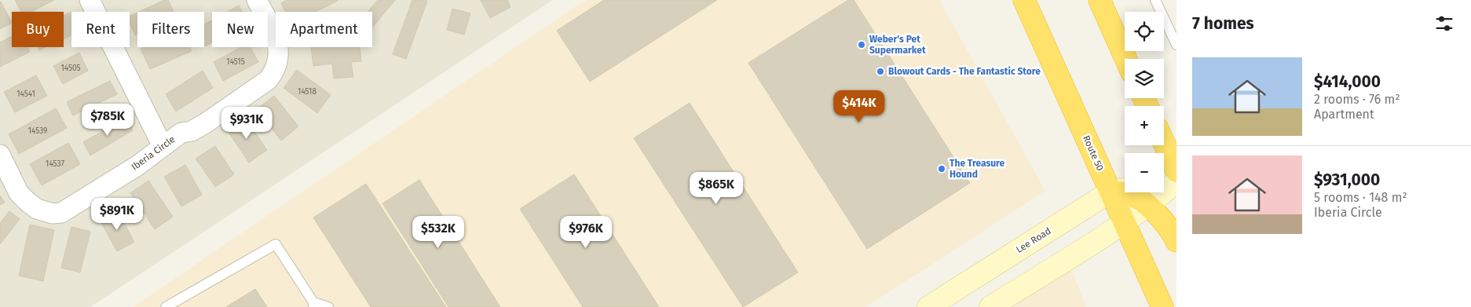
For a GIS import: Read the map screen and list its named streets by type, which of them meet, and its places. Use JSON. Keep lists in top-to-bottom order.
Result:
{
  "streets": {
    "highway": ["Route 50"],
    "street": ["Iberia Circle", "Lee Road"]
  },
  "crossings": [
    ["Route 50", "Lee Road"]
  ],
  "places": ["Weber's Pet Supermarket", "Blowout Cards - The Fantastic Store", "The Treasure Hound"],
  "house_numbers": [
    "14515",
    "14505",
    "14518",
    "14541",
    "14539",
    "14537"
  ],
  "page": {
    "heading": "7 homes",
    "map_buttons": ["+", "−"],
    "chip": [
      "Buy",
      "Rent",
      "Filters",
      "New",
      "Apartment"
    ],
    "list": [
      {
        "name": "$414,000",
        "note": "2 rooms · 76 m² · Apartment"
      },
      {
        "name": "$931,000",
        "note": "5 rooms · 148 m² · Iberia Circle"
      }
    ],
    "price": [
      "$414K",
      "$785K",
      "$931K",
      "$865K",
      "$891K",
      "$532K",
      "$976K"
    ]
  }
}
